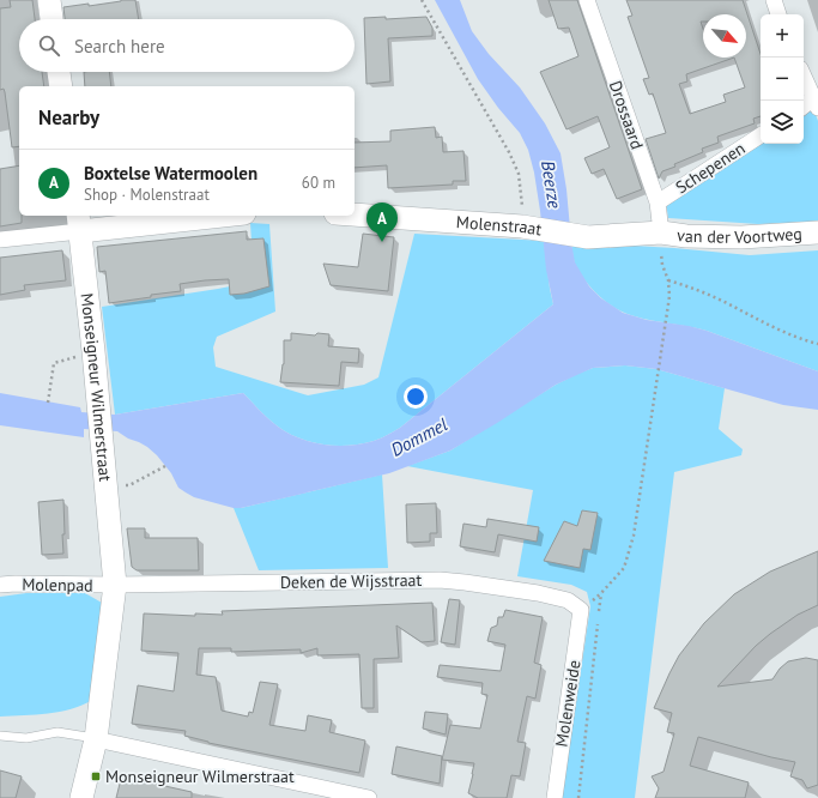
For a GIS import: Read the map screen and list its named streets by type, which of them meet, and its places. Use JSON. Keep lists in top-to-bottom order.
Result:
{
  "streets": {
    "street": [
      "Drossaard",
      "Schepenen",
      "Molenstraat",
      "van der Voortweg",
      "Monseigneur Wilmerstraat",
      "Deken de Wijsstraat",
      "Molenpad",
      "Molenweide"
    ]
  },
  "crossings": [
    ["Drossaard", "Schepenen"],
    ["Drossaard", "Molenstraat"],
    ["Drossaard", "van der Voortweg"],
    ["Molenstraat", "van der Voortweg"],
    ["Monseigneur Wilmerstraat", "Deken de Wijsstraat"],
    ["Monseigneur Wilmerstraat", "Molenpad"],
    ["Deken de Wijsstraat", "Molenpad"],
    ["Deken de Wijsstraat", "Molenweide"]
  ],
  "water": ["Beerze", "Dommel"],
  "places": {
    "transit": ["Monseigneur Wilmerstraat"]
  },
  "north": "bottom right",
  "page": {
    "map_buttons": ["+", "−"],
    "search": "Search here",
    "heading": "Nearby",
    "list": [
      {
        "mark": "A",
        "name": "Boxtelse Watermoolen",
        "note": "Shop · Molenstraat",
        "value": "60 m"
      }
    ],
    "pins": "A"
  }
}
